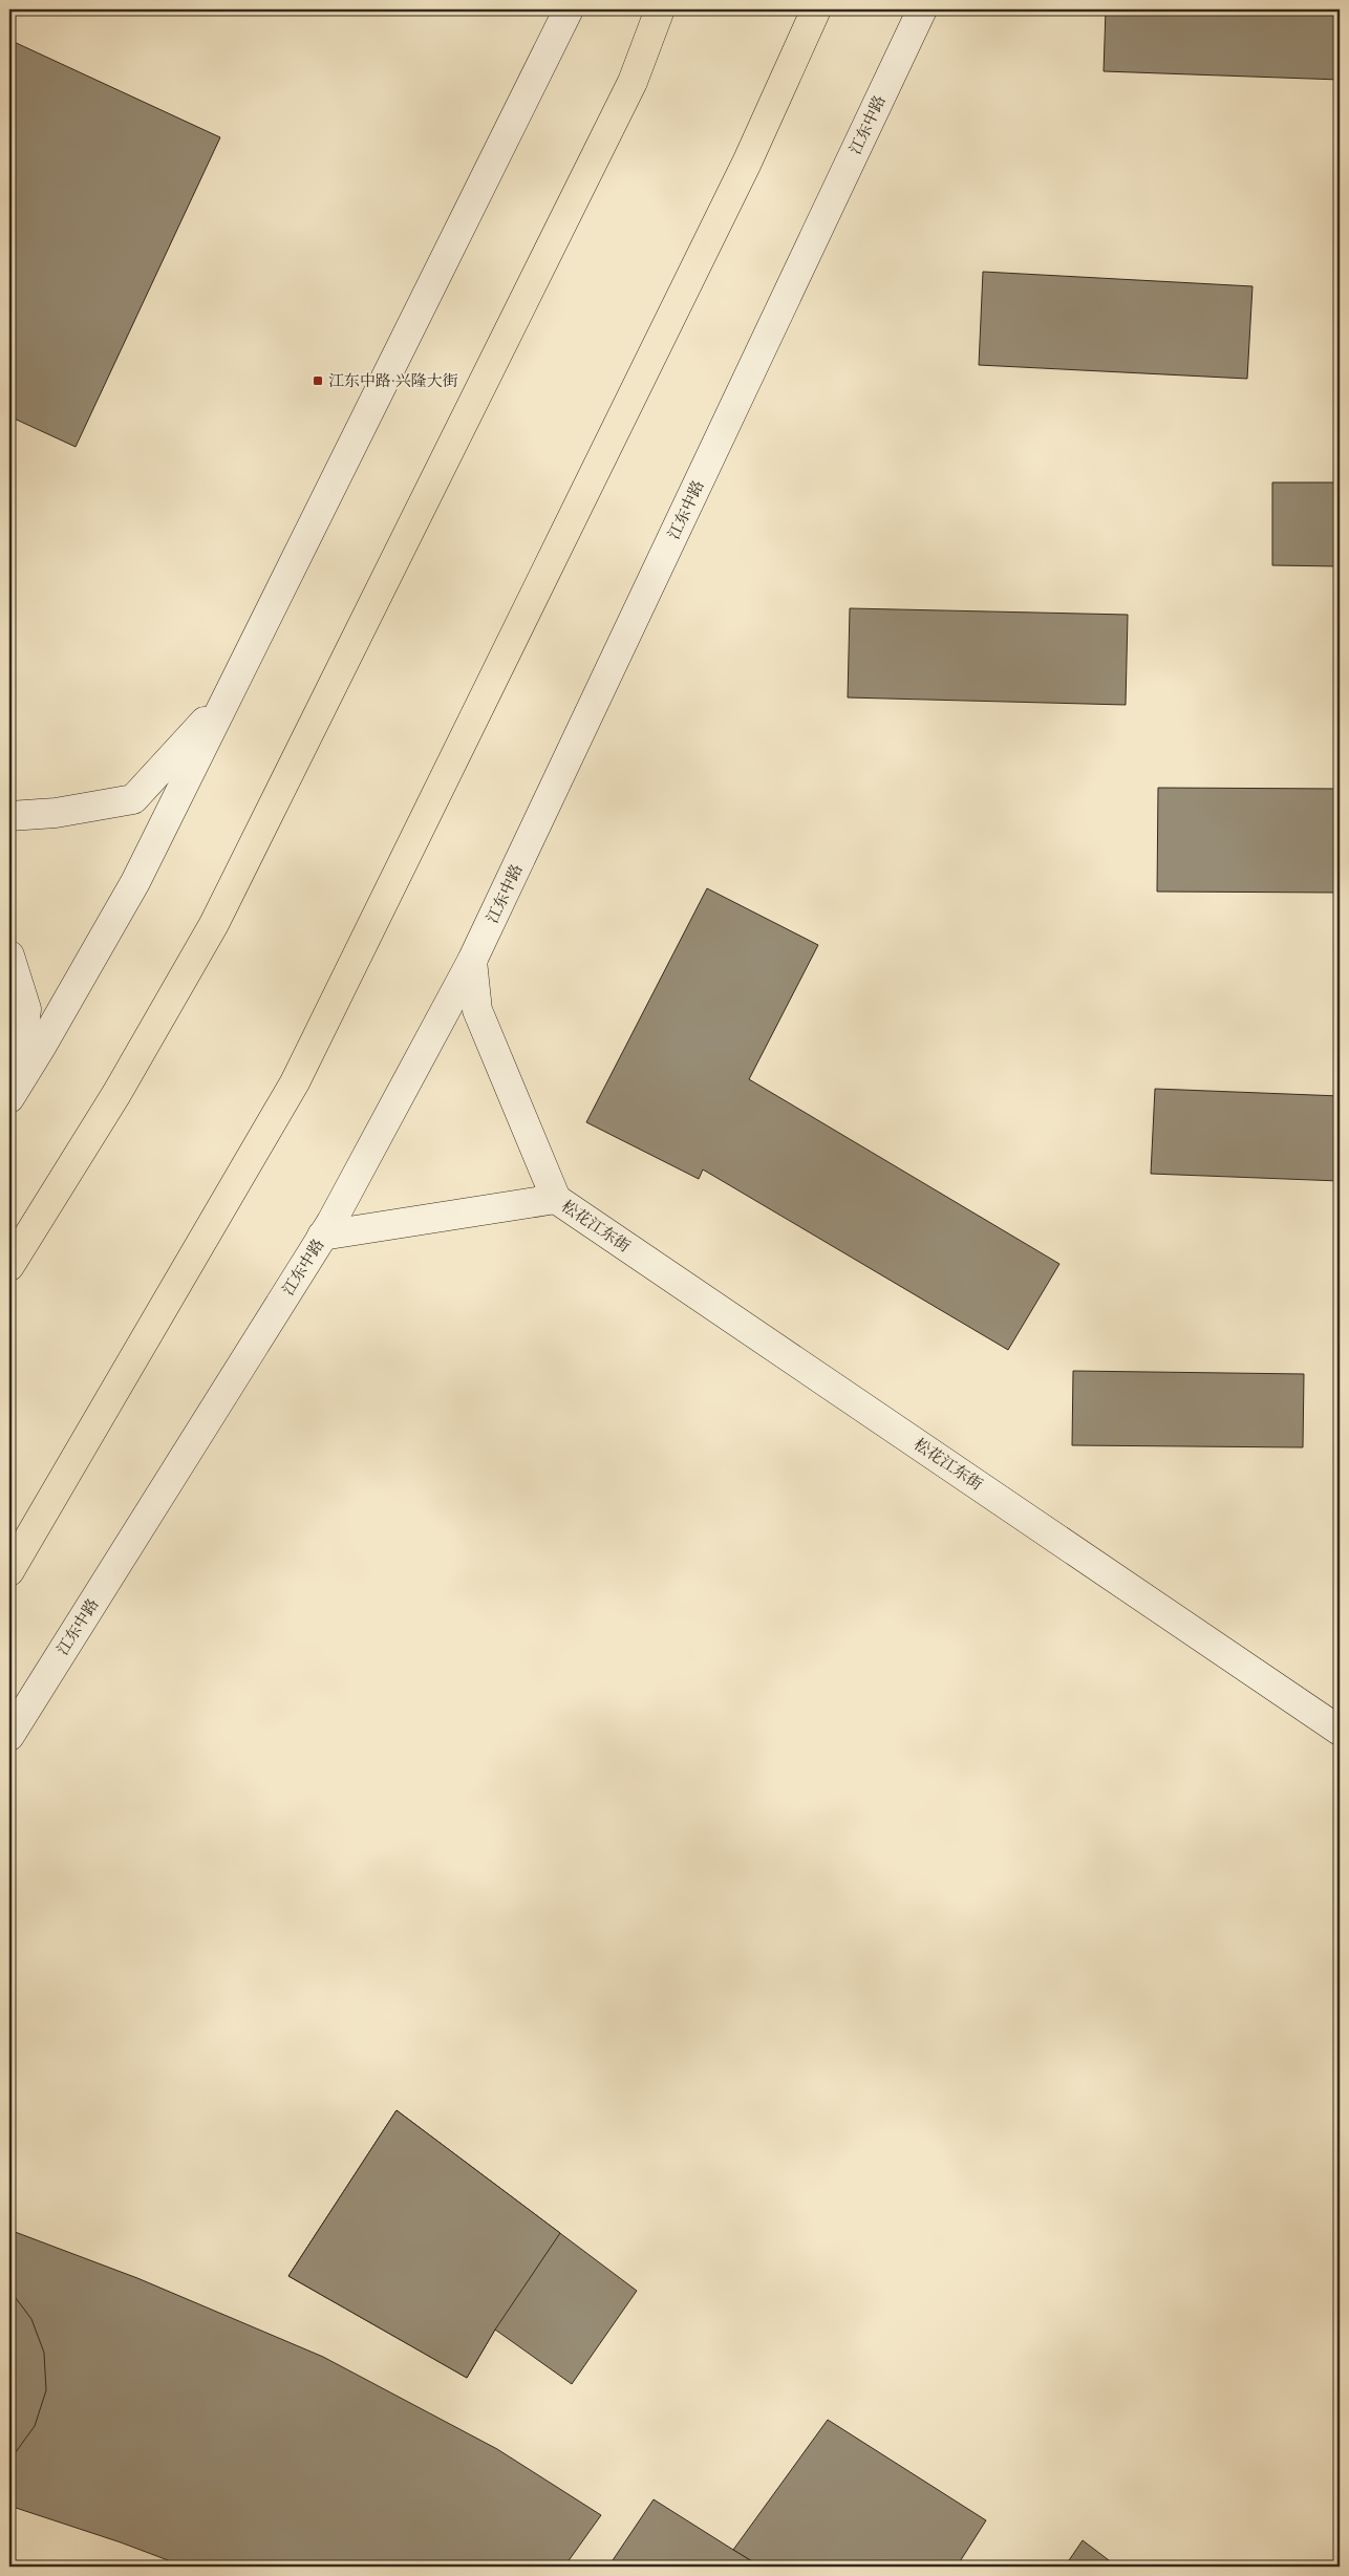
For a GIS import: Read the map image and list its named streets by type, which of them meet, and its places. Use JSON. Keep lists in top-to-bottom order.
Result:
{
  "streets": {
    "street": ["江东中路", "松花江东街"]
  },
  "places": {
    "transit": ["江东中路·兴隆大街"]
  }
}
